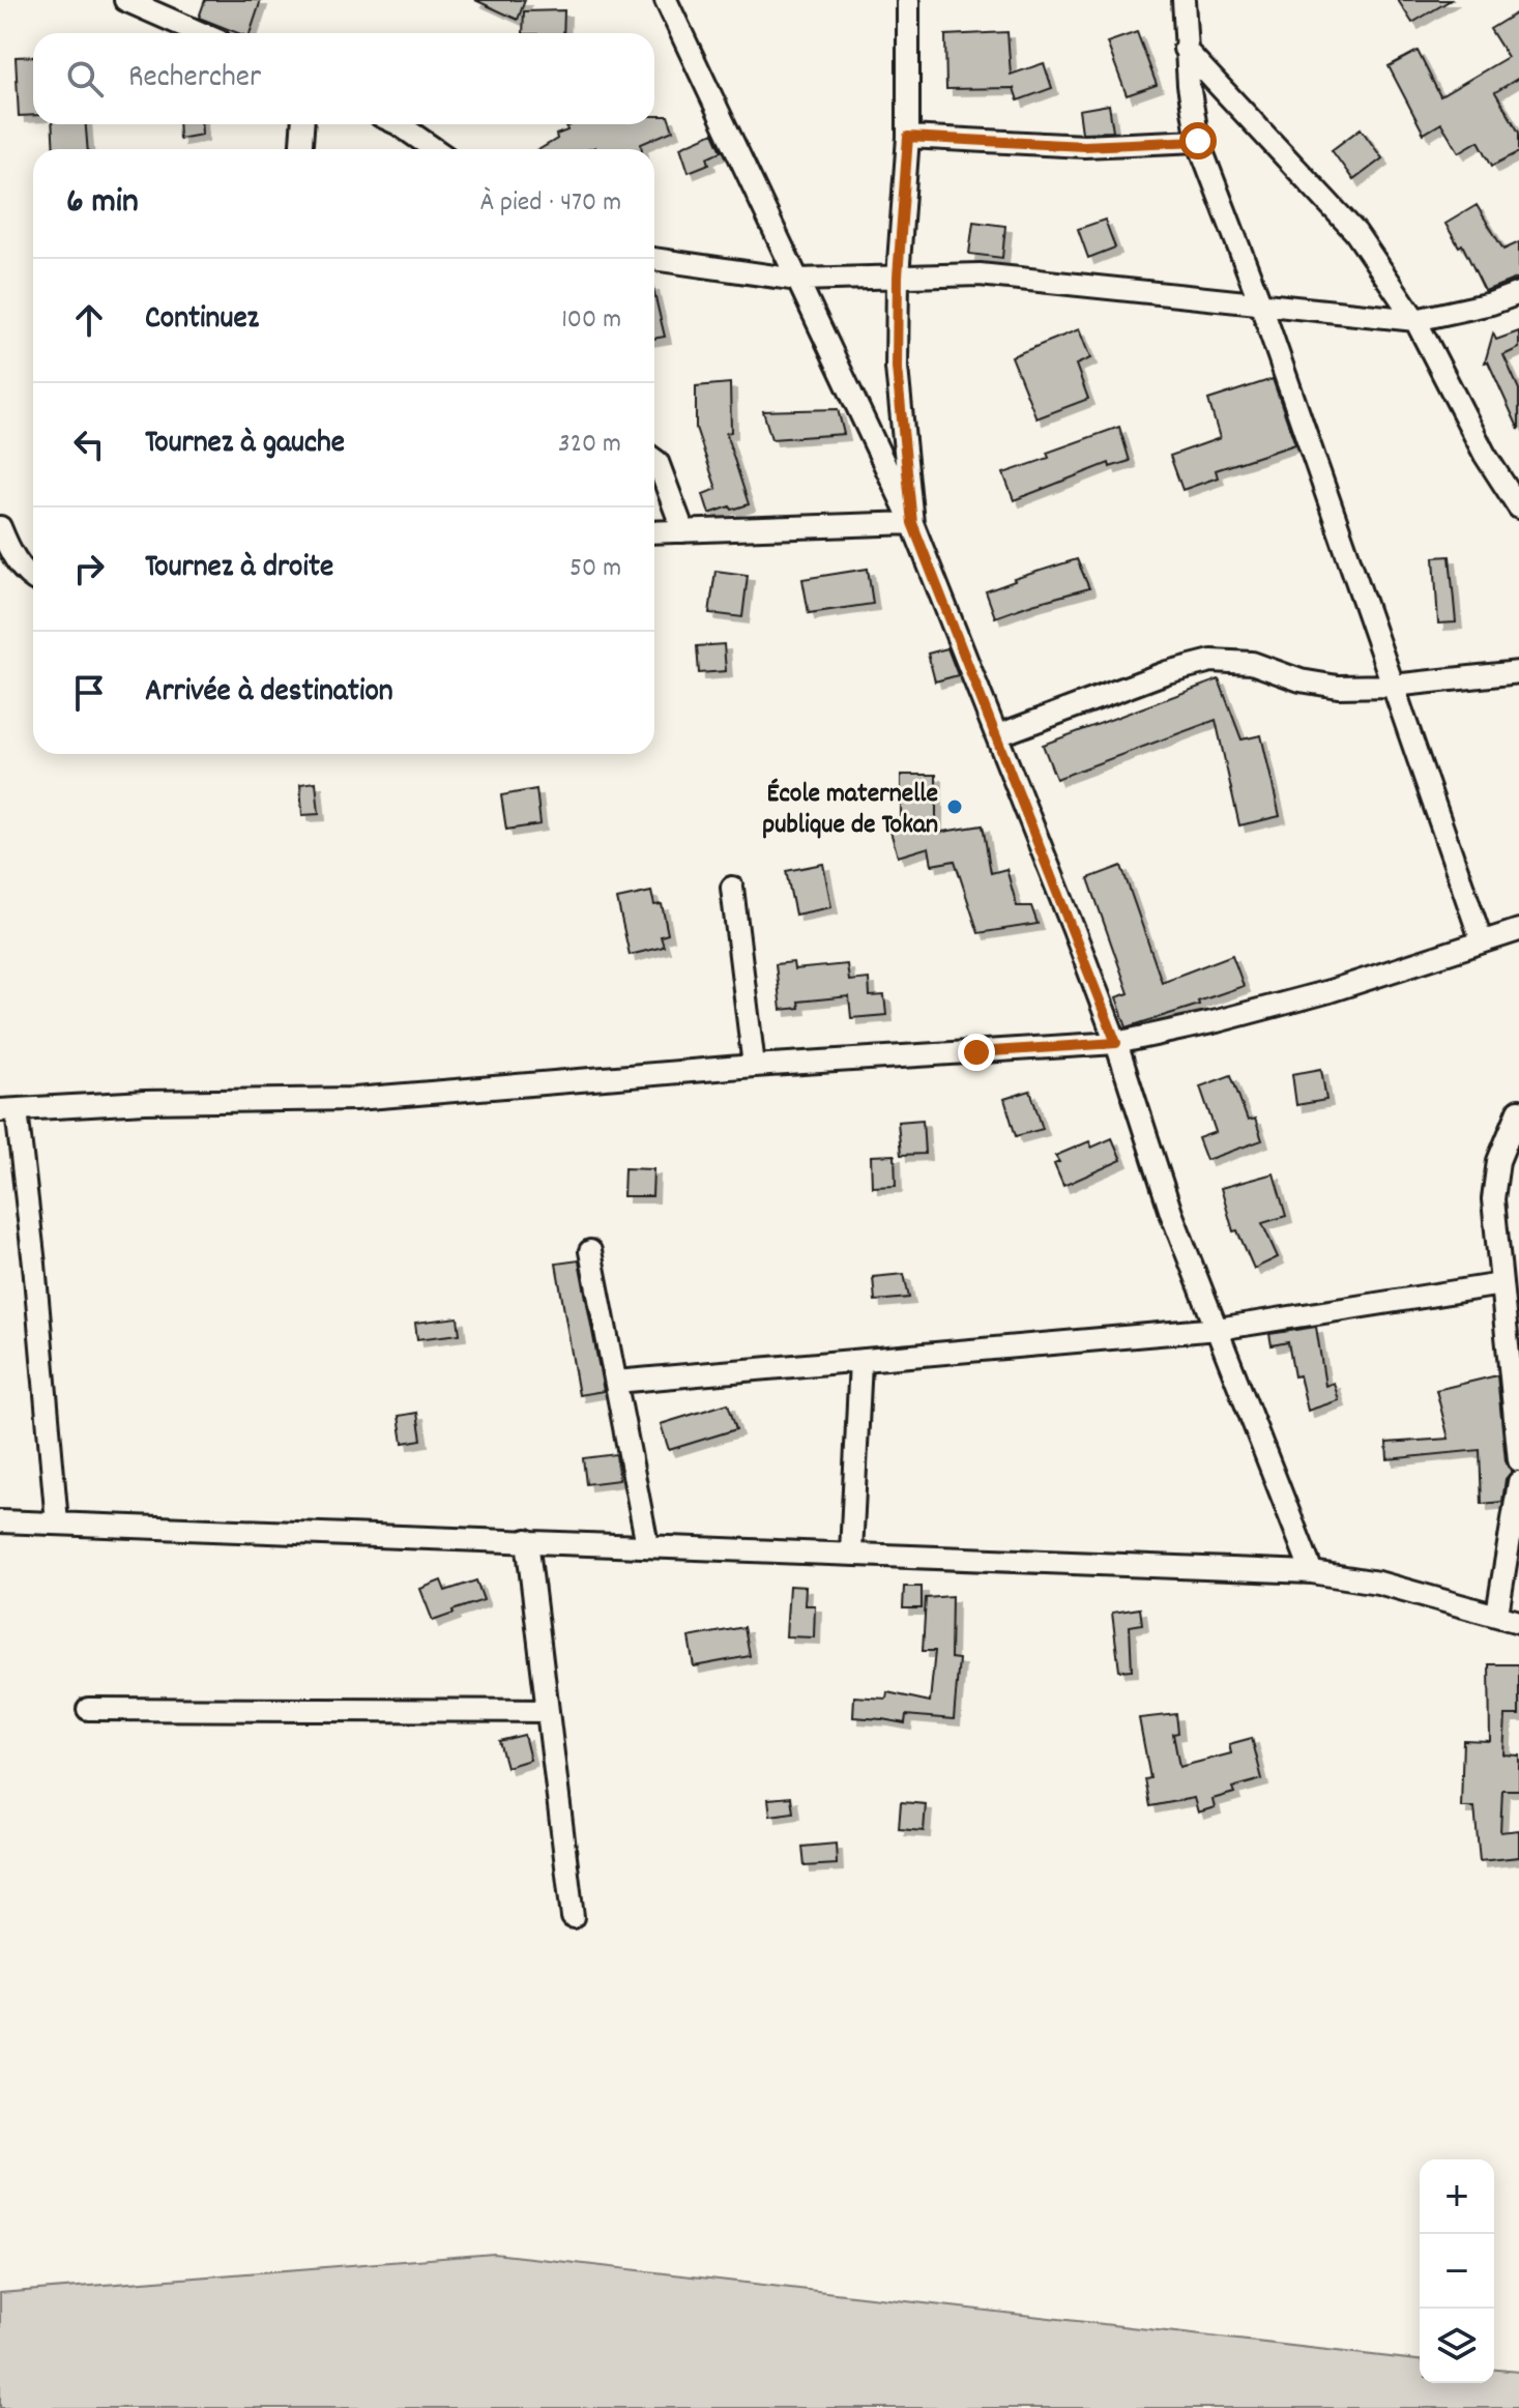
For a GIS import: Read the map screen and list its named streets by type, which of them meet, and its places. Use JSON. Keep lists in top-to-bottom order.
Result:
{
  "places": ["École maternelle publique de Tokan"],
  "page": {
    "search": "Rechercher",
    "heading": ["6 min", "À pied · 470 m"],
    "list": [
      ["Continuez", "100 m"],
      ["Tournez à gauche", "320 m"],
      ["Tournez à droite", "50 m"],
      "Arrivée à destination"
    ],
    "map_buttons": ["+", "−"]
  }
}
